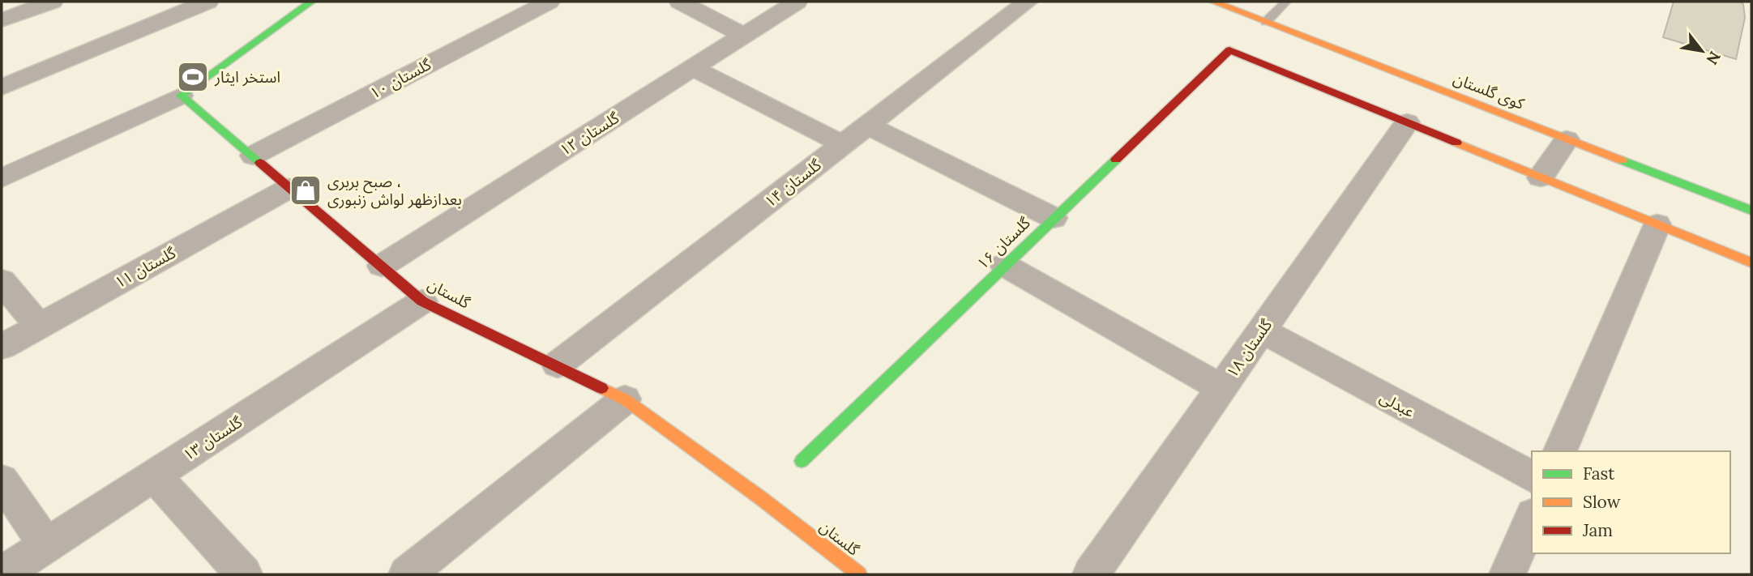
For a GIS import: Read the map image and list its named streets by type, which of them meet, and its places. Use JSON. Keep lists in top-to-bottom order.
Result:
{
  "streets": {
    "street": [
      "گلستان ۱۰",
      "کوی گلستان",
      "گلستان ۱۲",
      "گلستان ۱۴",
      "گلستان ۱۶",
      "گلستان ۱۱",
      "گلستان",
      "گلستان ۱۸",
      "عبدلی",
      "گلستان ۱۳"
    ]
  },
  "crossings": [
    ["گلستان ۱۰", "گلستان"],
    ["گلستان ۱۲", "گلستان"],
    ["گلستان ۱۴", "گلستان"],
    ["گلستان ۱۶", "گلستان ۱۸"],
    ["گلستان ۱۱", "گلستان"],
    ["گلستان", "گلستان ۱۳"],
    ["گلستان ۱۸", "عبدلی"]
  ],
  "places": {
    "sports": ["استخر ایثار"],
    "shop": ["صبح بربری ، بعدازظهر لواش زنبوری"]
  },
  "legend": ["Fast", "Slow", "Jam"],
  "north": "bottom right"
}
